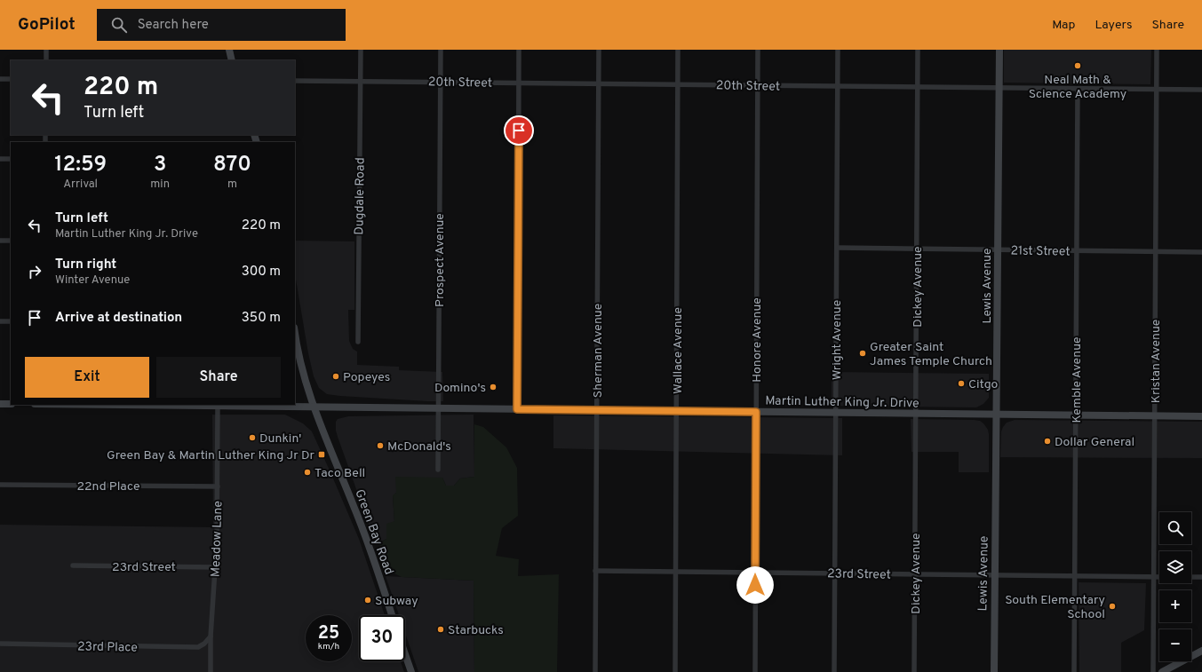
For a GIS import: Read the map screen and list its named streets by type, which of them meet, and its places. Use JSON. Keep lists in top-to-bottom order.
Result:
{
  "streets": {
    "street": [
      "20th Street",
      "Dugdale Road",
      "21st Street",
      "Prospect Avenue",
      "Lewis Avenue",
      "Dickey Avenue",
      "Honore Avenue",
      "Wright Avenue",
      "Sherman Avenue",
      "Wallace Avenue",
      "Kristan Avenue",
      "Kemble Avenue",
      "Martin Luther King Jr. Drive",
      "22nd Place",
      "Green Bay Road",
      "Meadow Lane",
      "23rd Street",
      "23rd Place"
    ]
  },
  "crossings": [
    ["20th Street", "Dugdale Road"],
    ["20th Street", "Prospect Avenue"],
    ["20th Street", "Lewis Avenue"],
    ["20th Street", "Dickey Avenue"],
    ["20th Street", "Honore Avenue"],
    ["20th Street", "Wright Avenue"],
    ["20th Street", "Sherman Avenue"],
    ["20th Street", "Wallace Avenue"],
    ["20th Street", "Kristan Avenue"],
    ["20th Street", "Kemble Avenue"],
    ["21st Street", "Lewis Avenue"],
    ["21st Street", "Dickey Avenue"],
    ["21st Street", "Wright Avenue"],
    ["21st Street", "Kristan Avenue"],
    ["21st Street", "Kemble Avenue"],
    ["Prospect Avenue", "Martin Luther King Jr. Drive"],
    ["Lewis Avenue", "Martin Luther King Jr. Drive"],
    ["Lewis Avenue", "23rd Street"],
    ["Dickey Avenue", "Martin Luther King Jr. Drive"],
    ["Dickey Avenue", "23rd Street"],
    ["Honore Avenue", "Martin Luther King Jr. Drive"],
    ["Honore Avenue", "23rd Street"],
    ["Wright Avenue", "Martin Luther King Jr. Drive"],
    ["Wright Avenue", "23rd Street"],
    ["Sherman Avenue", "Martin Luther King Jr. Drive"],
    ["Sherman Avenue", "23rd Street"],
    ["Wallace Avenue", "Martin Luther King Jr. Drive"],
    ["Wallace Avenue", "23rd Street"],
    ["Kristan Avenue", "Martin Luther King Jr. Drive"],
    ["Kristan Avenue", "23rd Street"],
    ["Kemble Avenue", "Martin Luther King Jr. Drive"],
    ["Kemble Avenue", "23rd Street"],
    ["Martin Luther King Jr. Drive", "Green Bay Road"],
    ["Martin Luther King Jr. Drive", "Meadow Lane"],
    ["22nd Place", "Meadow Lane"],
    ["Meadow Lane", "23rd Street"],
    ["Meadow Lane", "23rd Place"]
  ],
  "places": {
    "other": [
      "Neal Math & Science Academy",
      "Greater Saint James Temple Church",
      "Popeyes",
      "Citgo",
      "Domino's",
      "Dunkin'",
      "Dollar General",
      "McDonald's",
      "Taco Bell",
      "Subway",
      "South Elementary School",
      "Starbucks"
    ],
    "transit": ["Green Bay & Martin Luther King Jr Dr"]
  },
  "page": {
    "header": "GoPilot",
    "search": "Search here",
    "nav": ["Map", "Layers", "Share"],
    "turn": ["220 m", "Turn left"],
    "eta": [
      "12:59",
      "Arrival",
      "3",
      "min",
      "870",
      "m"
    ],
    "list": [
      {
        "name": "Turn left",
        "note": "Martin Luther King Jr. Drive",
        "value": "220 m"
      },
      {
        "name": "Turn right",
        "note": "Winter Avenue",
        "value": "300 m"
      },
      {
        "name": "Arrive at destination",
        "value": "350 m"
      }
    ],
    "buttons": ["Exit", "Share"],
    "map_buttons": ["+", "−"],
    "speed": "25 km/h",
    "limit": "30"
  }
}
